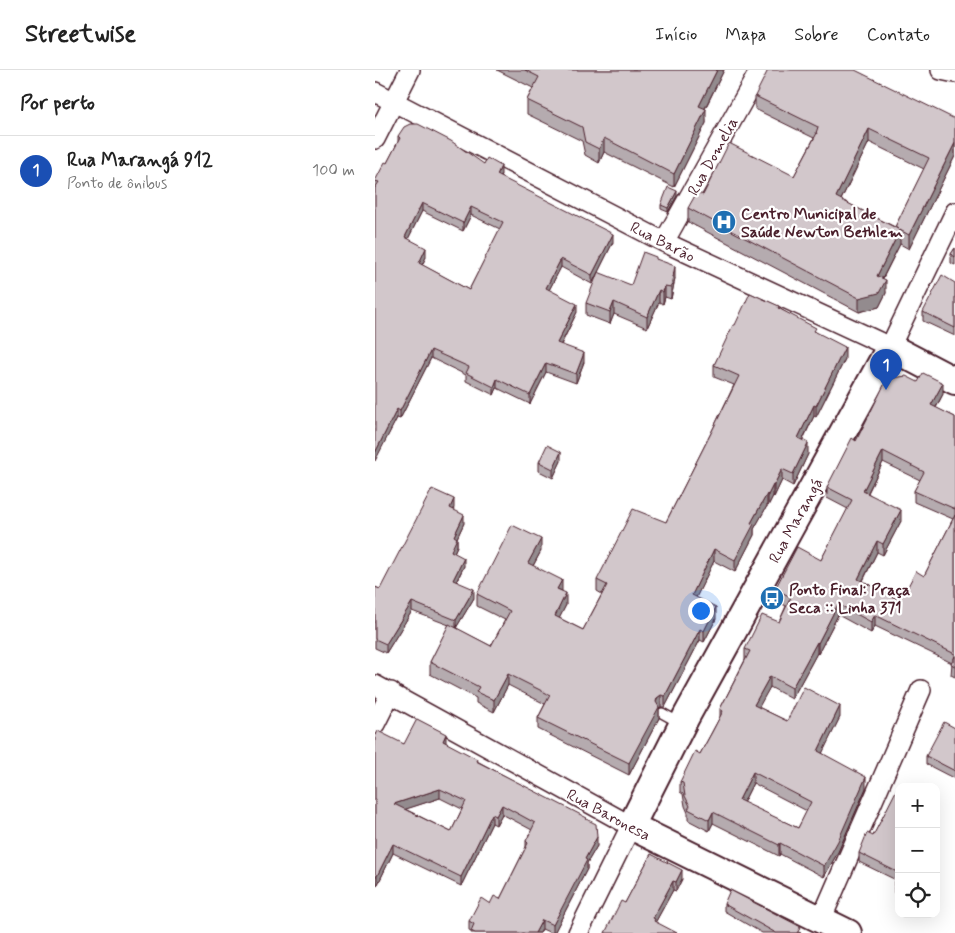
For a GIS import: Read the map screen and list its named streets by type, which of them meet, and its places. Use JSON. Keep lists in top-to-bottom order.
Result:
{
  "streets": {
    "street": [
      "Rua Domelia",
      "Rua Barão",
      "Rua Marangá",
      "Rua Baronesa"
    ]
  },
  "crossings": [
    ["Rua Domelia", "Rua Barão"],
    ["Rua Barão", "Rua Marangá"],
    ["Rua Marangá", "Rua Baronesa"]
  ],
  "places": {
    "hospital": ["Centro Municipal de Saúde Newton Bethlem"],
    "bus stop": ["Ponto Final: Praça Seca :: Linha 371"]
  },
  "page": {
    "header": "Streetwise",
    "nav": [
      "Início",
      "Mapa",
      "Sobre",
      "Contato"
    ],
    "heading": "Por perto",
    "list": [
      {
        "mark": "1",
        "name": "Rua Marangá 912",
        "note": "Ponto de ônibus",
        "value": "100 m"
      }
    ],
    "pins": "1",
    "map_buttons": ["+", "−"]
  }
}
